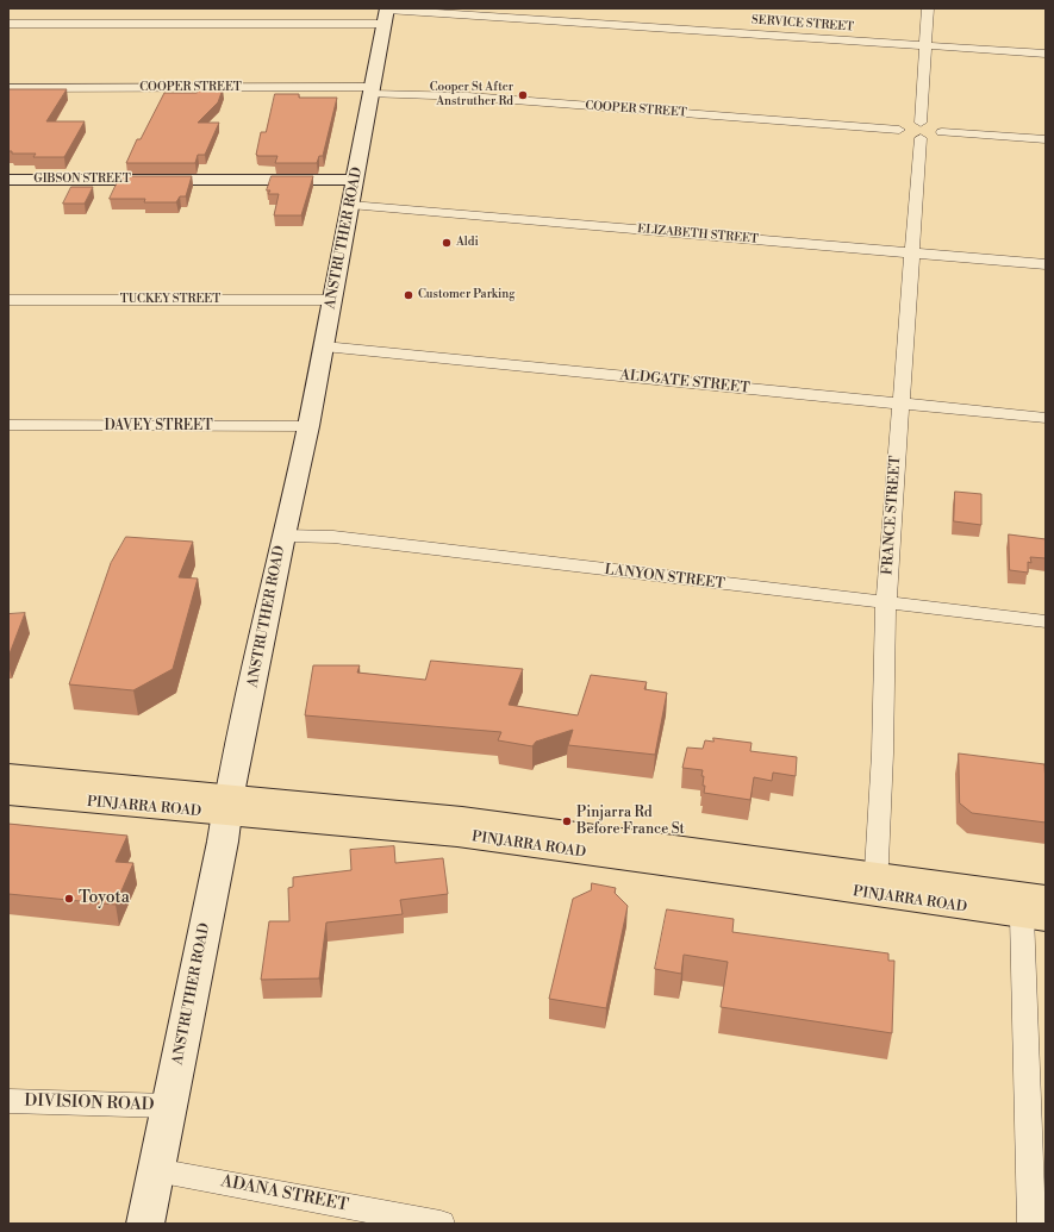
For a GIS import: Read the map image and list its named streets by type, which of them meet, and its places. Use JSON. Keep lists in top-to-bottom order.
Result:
{
  "streets": {
    "main road": ["GIBSON STREET", "ANSTRUTHER ROAD", "PINJARRA ROAD"],
    "street": [
      "SERVICE STREET",
      "COOPER STREET",
      "ELIZABETH STREET",
      "TUCKEY STREET",
      "ALDGATE STREET",
      "DAVEY STREET",
      "FRANCE STREET",
      "LANYON STREET",
      "DIVISION ROAD",
      "ADANA STREET"
    ]
  },
  "crossings": [
    ["SERVICE STREET", "ANSTRUTHER ROAD"],
    ["SERVICE STREET", "FRANCE STREET"],
    ["COOPER STREET", "ANSTRUTHER ROAD"],
    ["COOPER STREET", "FRANCE STREET"],
    ["GIBSON STREET", "ANSTRUTHER ROAD"],
    ["ELIZABETH STREET", "ANSTRUTHER ROAD"],
    ["ELIZABETH STREET", "FRANCE STREET"],
    ["ANSTRUTHER ROAD", "TUCKEY STREET"],
    ["ANSTRUTHER ROAD", "ALDGATE STREET"],
    ["ANSTRUTHER ROAD", "DAVEY STREET"],
    ["ANSTRUTHER ROAD", "LANYON STREET"],
    ["ANSTRUTHER ROAD", "PINJARRA ROAD"],
    ["ANSTRUTHER ROAD", "DIVISION ROAD"],
    ["ANSTRUTHER ROAD", "ADANA STREET"],
    ["ALDGATE STREET", "FRANCE STREET"],
    ["FRANCE STREET", "LANYON STREET"],
    ["FRANCE STREET", "PINJARRA ROAD"]
  ],
  "places": [
    "Cooper St After Anstruther Rd",
    "Aldi",
    "Customer Parking",
    "Pinjarra Rd Before France St",
    "Toyota"
  ]
}
